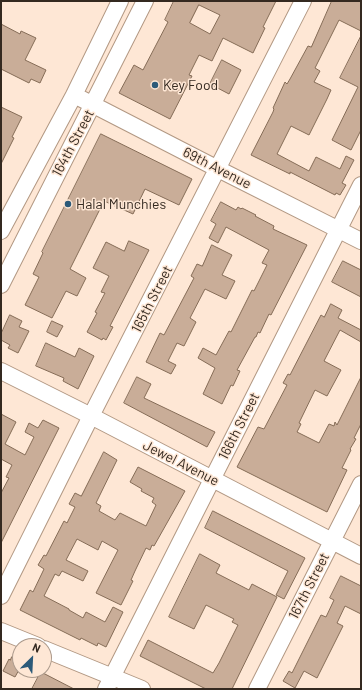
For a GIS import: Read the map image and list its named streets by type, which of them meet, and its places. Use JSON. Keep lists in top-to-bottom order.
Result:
{
  "streets": {
    "street": [
      "164th Street",
      "69th Avenue",
      "165th Street",
      "166th Street",
      "Jewel Avenue",
      "167th Street"
    ]
  },
  "crossings": [
    ["164th Street", "69th Avenue"],
    ["69th Avenue", "165th Street"],
    ["69th Avenue", "166th Street"],
    ["165th Street", "Jewel Avenue"],
    ["166th Street", "Jewel Avenue"],
    ["Jewel Avenue", "167th Street"]
  ],
  "places": ["Key Food", "Halal Munchies"],
  "north": "top right"
}
